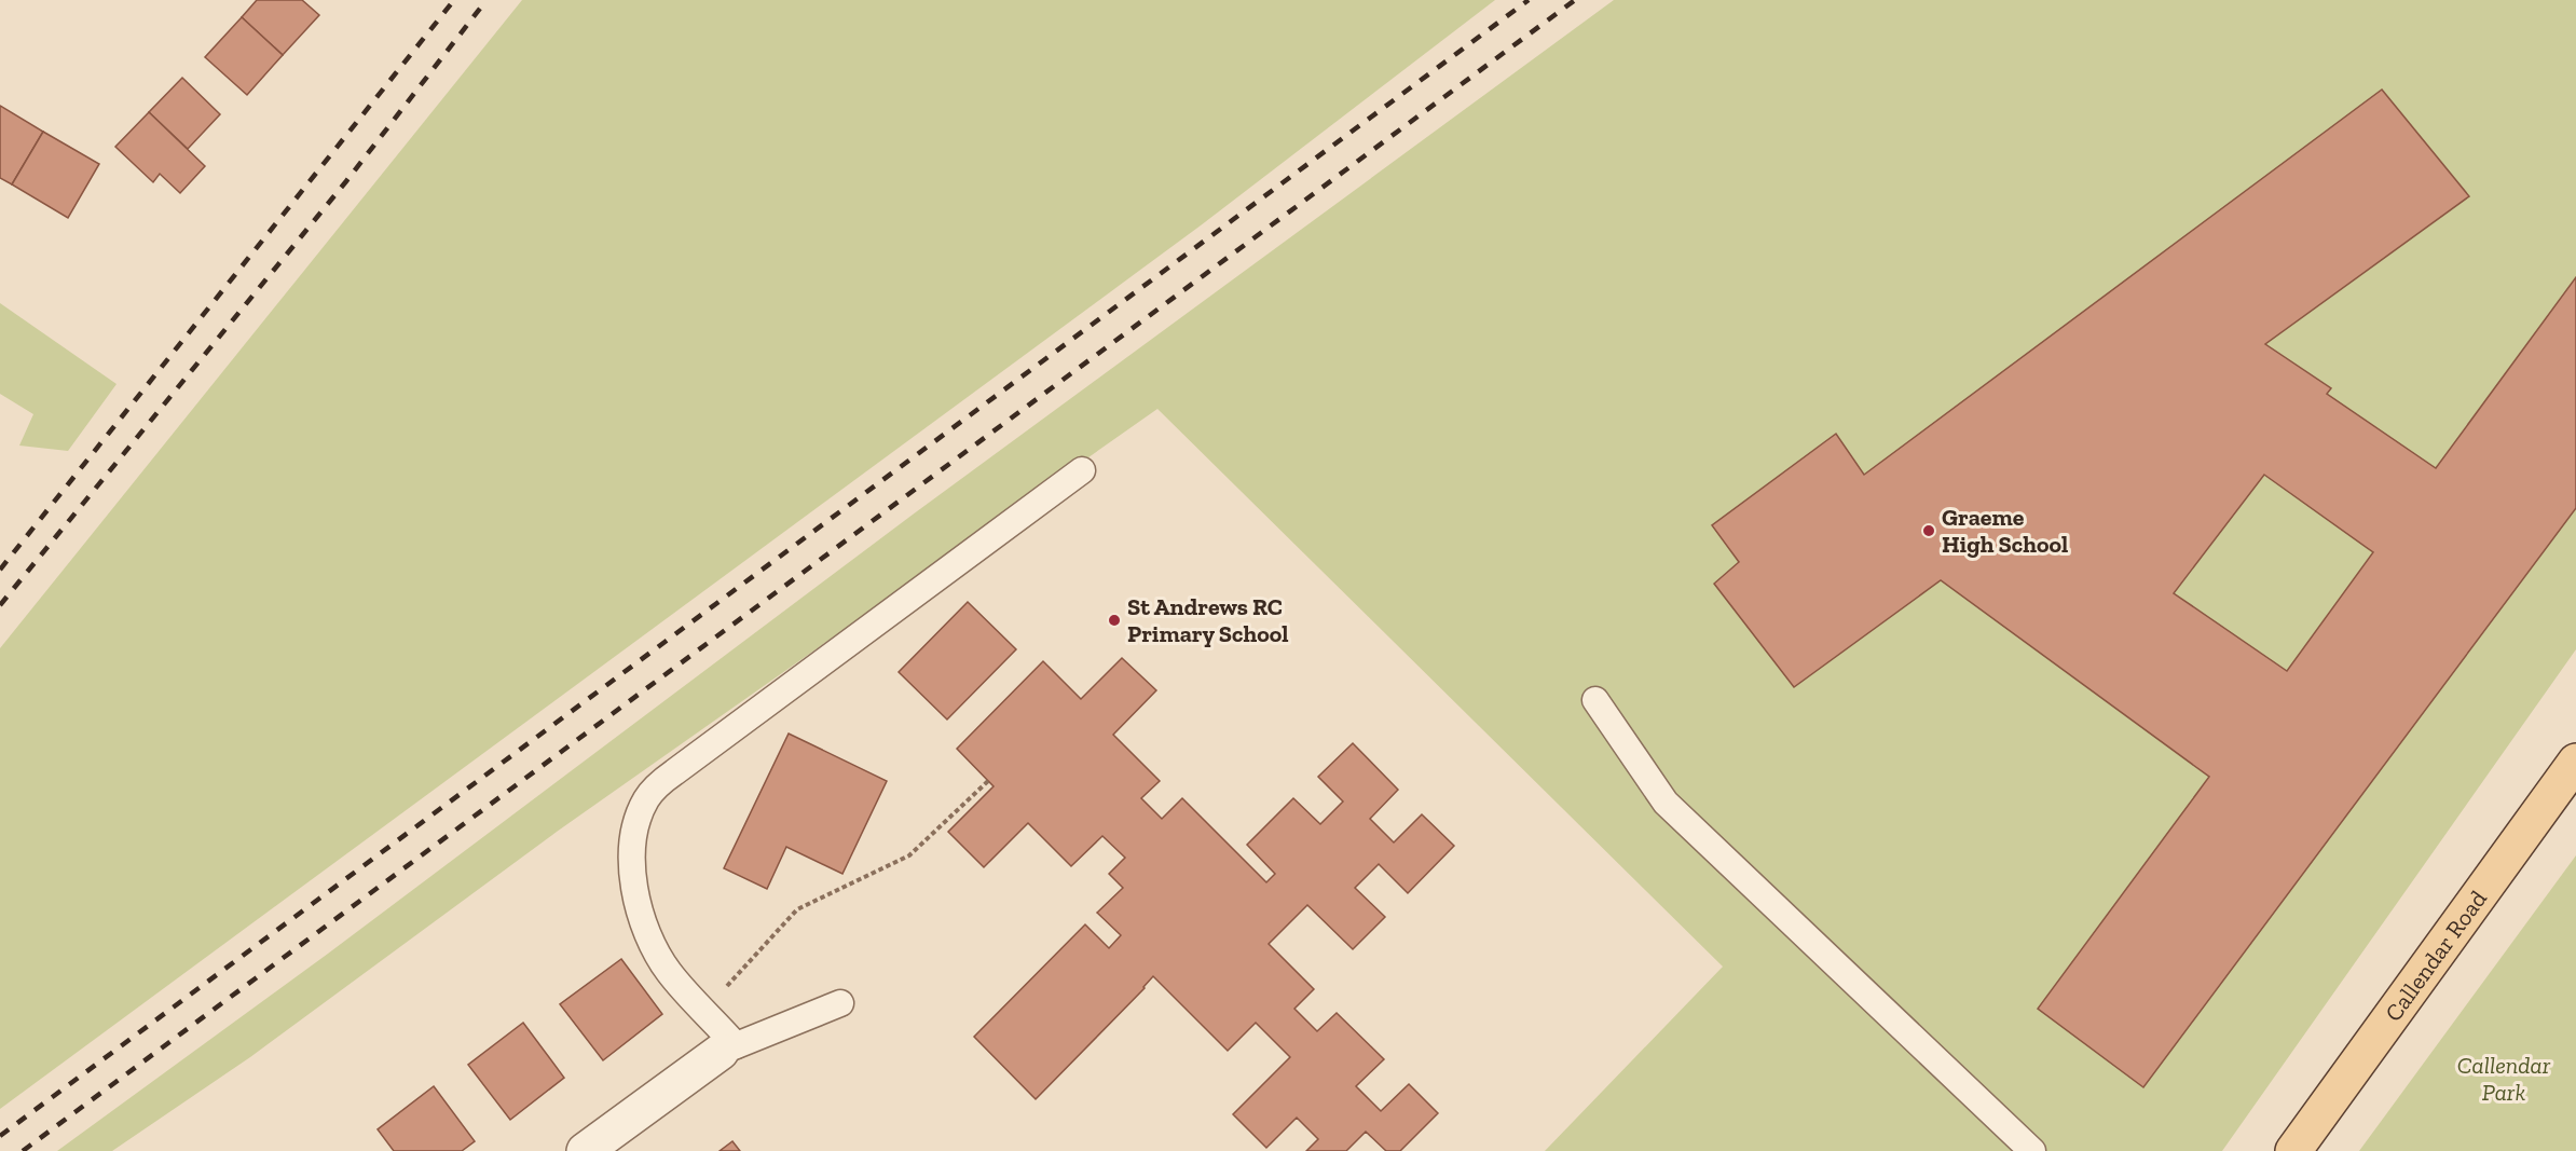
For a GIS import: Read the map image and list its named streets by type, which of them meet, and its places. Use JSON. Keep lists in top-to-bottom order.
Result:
{
  "streets": {
    "main road": ["Callendar Road"]
  },
  "parks": ["Callendar Park"],
  "places": ["Graeme High School", "St Andrews RC Primary School"]
}
